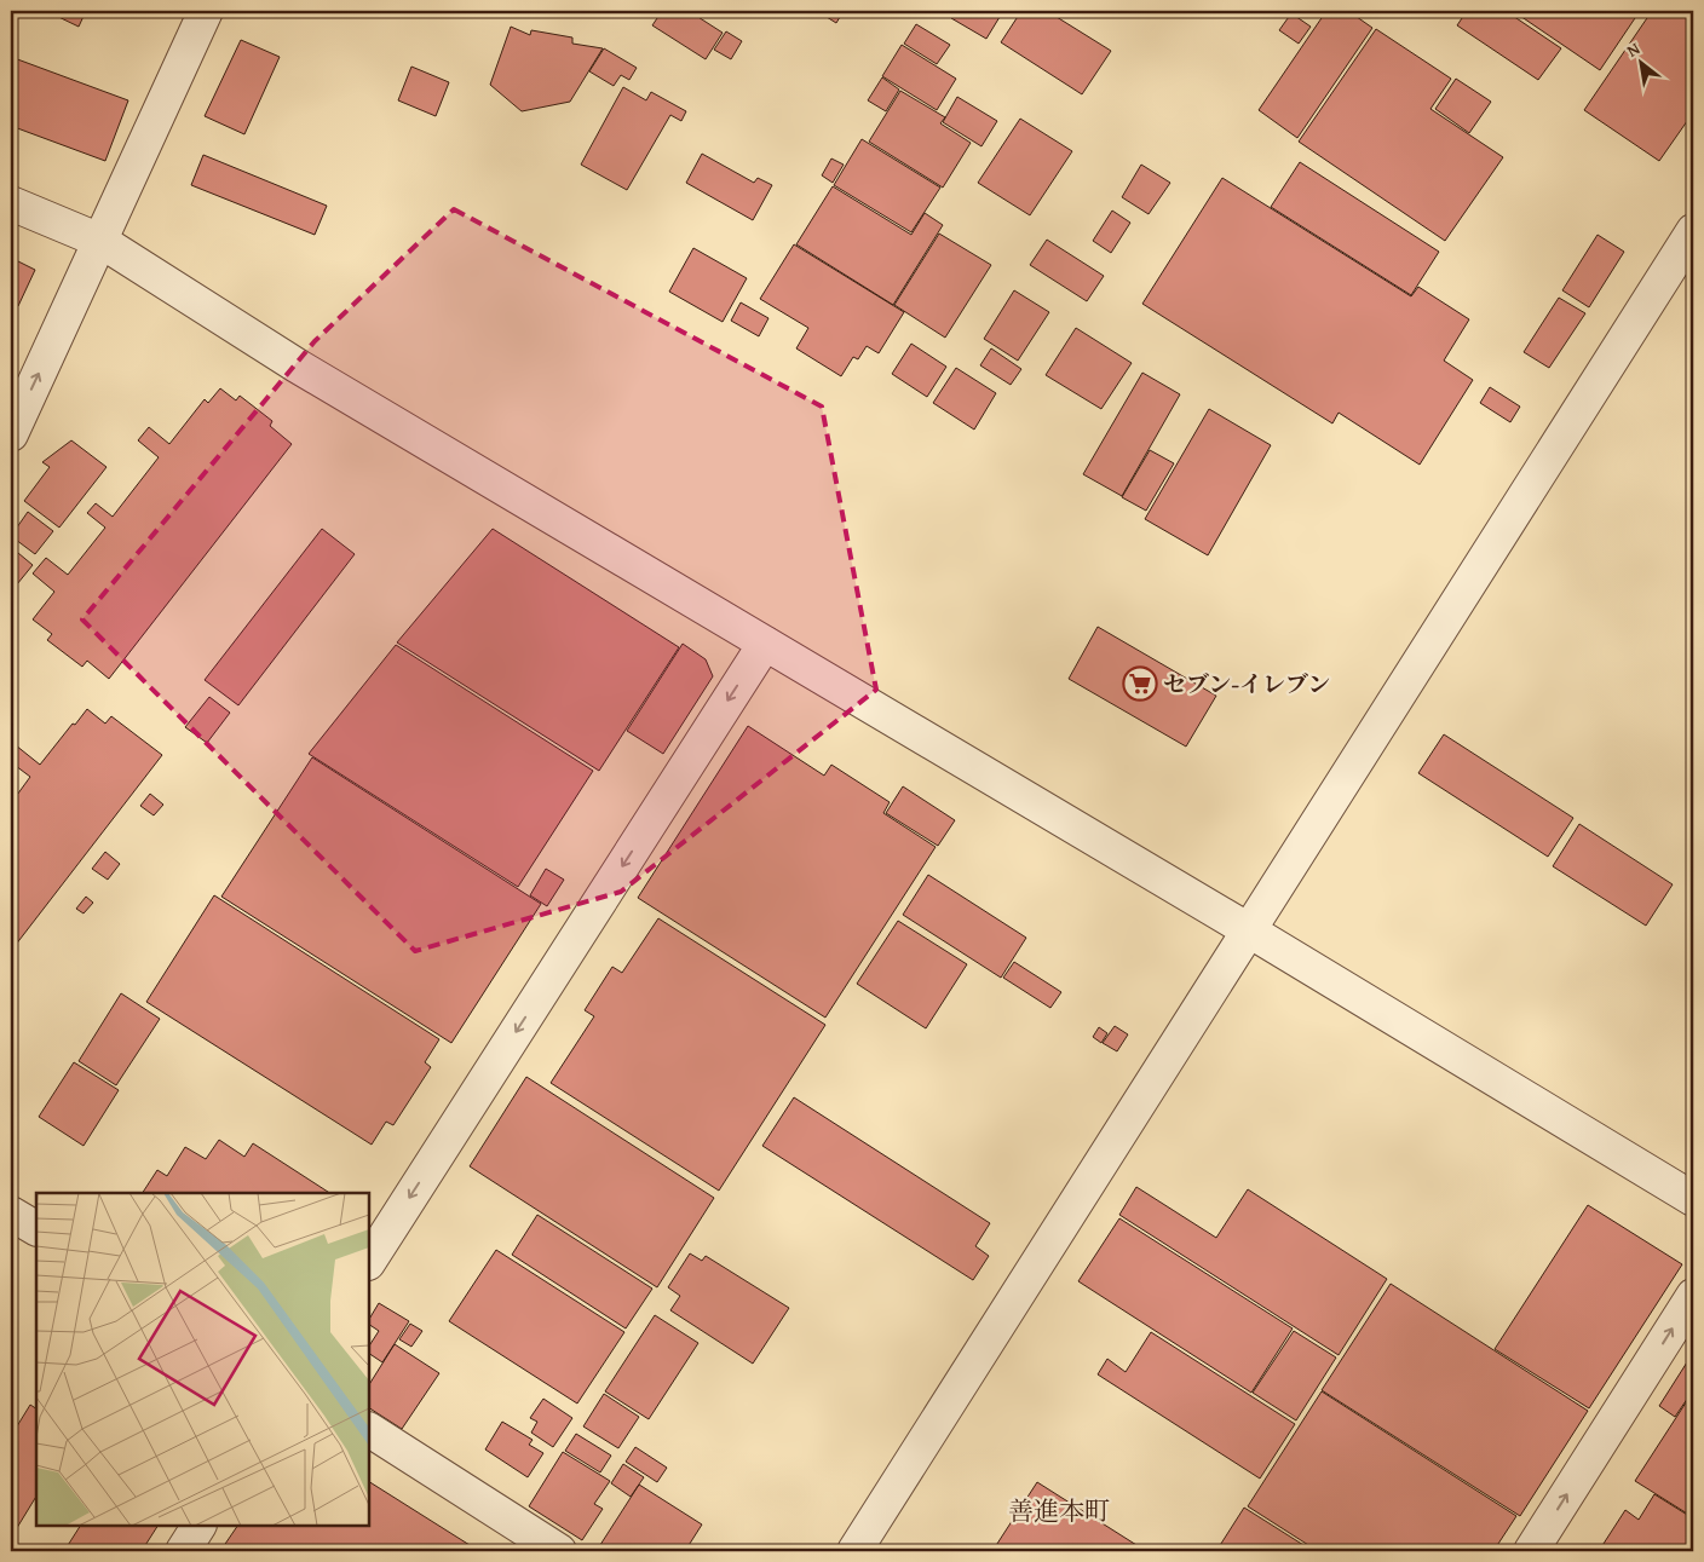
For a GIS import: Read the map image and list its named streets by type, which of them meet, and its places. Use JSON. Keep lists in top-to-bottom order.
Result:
{
  "districts": ["善進本町"],
  "places": {
    "supermarket": ["セブン-イレブン"]
  },
  "north": "top left"
}
